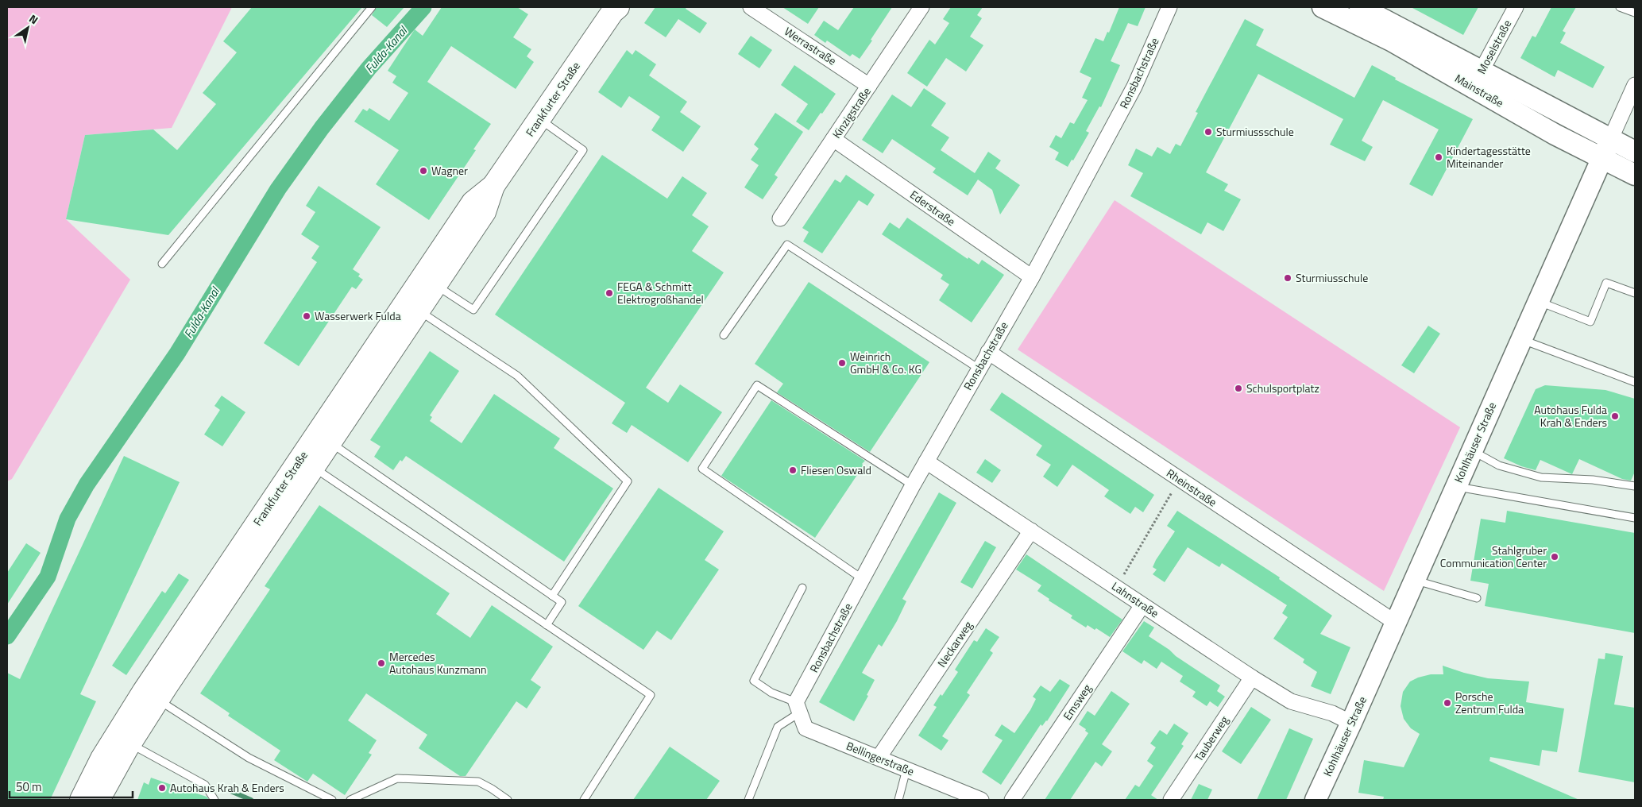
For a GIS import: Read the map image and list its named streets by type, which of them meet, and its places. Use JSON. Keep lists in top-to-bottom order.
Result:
{
  "streets": {
    "main road": ["Frankfurter Straße"],
    "street": [
      "Werrastraße",
      "Moselstraße",
      "Ronsbachstraße",
      "Mainstraße",
      "Kinzigstraße",
      "Ederstraße",
      "Kohlhäuser Straße",
      "Rheinstraße",
      "Lahnstraße",
      "Neckarweg",
      "Emsweg",
      "Tauberweg",
      "Bellingerstraße"
    ]
  },
  "crossings": [
    ["Werrastraße", "Kinzigstraße"],
    ["Moselstraße", "Mainstraße"],
    ["Ronsbachstraße", "Ederstraße"],
    ["Ronsbachstraße", "Rheinstraße"],
    ["Ronsbachstraße", "Lahnstraße"],
    ["Ronsbachstraße", "Bellingerstraße"],
    ["Mainstraße", "Kohlhäuser Straße"],
    ["Kinzigstraße", "Ederstraße"],
    ["Kohlhäuser Straße", "Rheinstraße"],
    ["Kohlhäuser Straße", "Lahnstraße"],
    ["Lahnstraße", "Neckarweg"],
    ["Lahnstraße", "Emsweg"],
    ["Lahnstraße", "Tauberweg"],
    ["Neckarweg", "Bellingerstraße"]
  ],
  "water": ["Fulda-Kanal"],
  "places": [
    "Sturmiussschule",
    "Kindertagesstätte Miteinander",
    "Wagner",
    "Sturmiusschule",
    "FEGA & Schmitt Elektrogroßhandel",
    "Wasserwerk Fulda",
    "Weinrich GmbH & Co. KG",
    "Schulsportplatz",
    "Autohaus Fulda Krah & Enders",
    "Fliesen Oswald",
    "Stahlgruber Communication Center",
    "Mercedes Autohaus Kunzmann",
    "Porsche Zentrum Fulda",
    "Autohaus Krah & Enders"
  ],
  "scale_bar": "50 m",
  "north": "top right"
}
